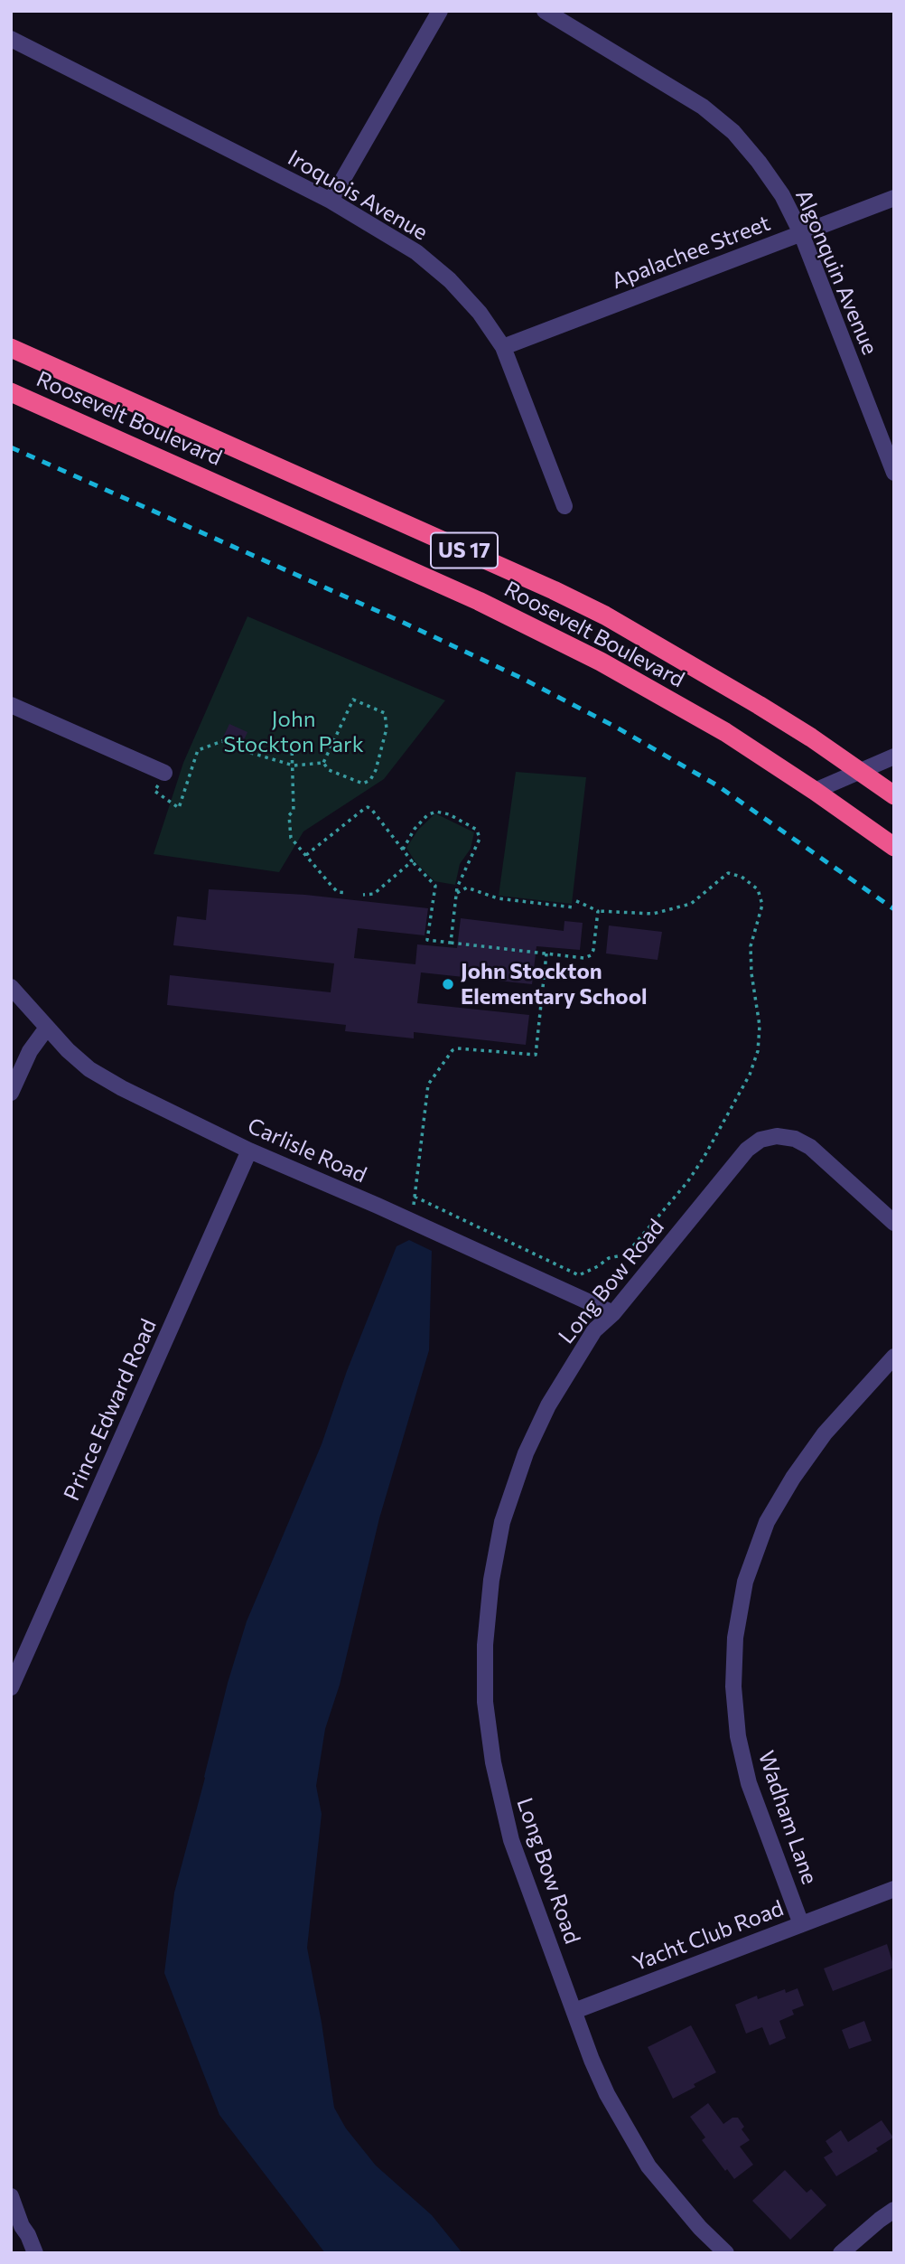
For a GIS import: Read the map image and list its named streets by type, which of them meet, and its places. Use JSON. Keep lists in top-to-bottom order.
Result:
{
  "streets": {
    "highway": ["Roosevelt Boulevard", "US 17"],
    "street": [
      "Iroquois Avenue",
      "Apalachee Street",
      "Algonquin Avenue",
      "Carlisle Road",
      "Long Bow Road",
      "Prince Edward Road",
      "Wadham Lane",
      "Yacht Club Road"
    ]
  },
  "crossings": [
    ["Iroquois Avenue", "Apalachee Street"],
    ["Apalachee Street", "Algonquin Avenue"],
    ["Carlisle Road", "Long Bow Road"],
    ["Carlisle Road", "Prince Edward Road"],
    ["Long Bow Road", "Yacht Club Road"],
    ["Wadham Lane", "Yacht Club Road"]
  ],
  "parks": ["John Stockton Park"],
  "places": ["John Stockton Elementary School"]
}
